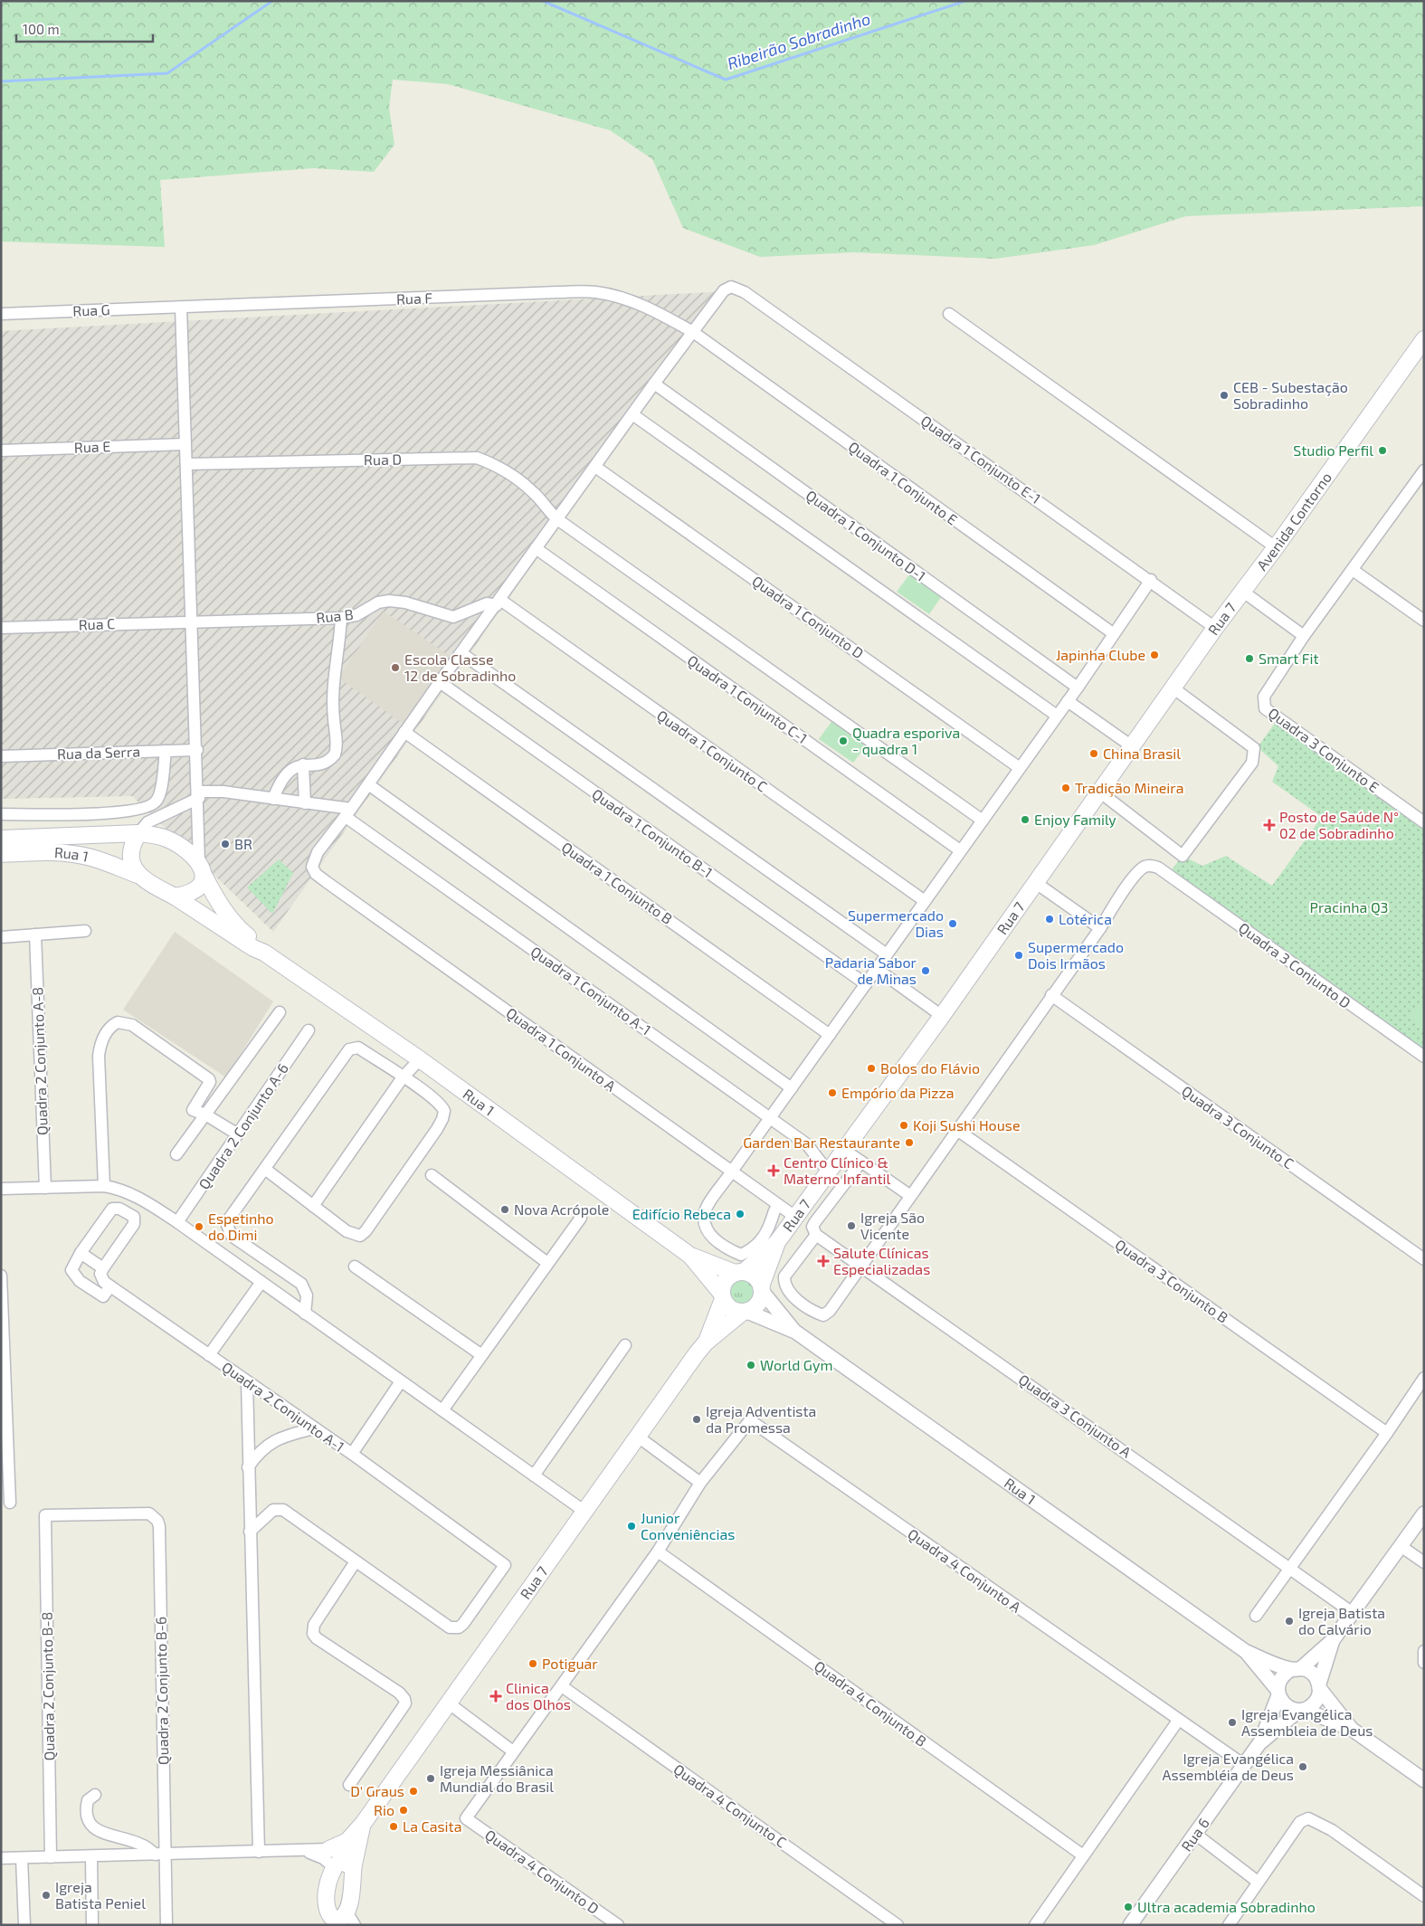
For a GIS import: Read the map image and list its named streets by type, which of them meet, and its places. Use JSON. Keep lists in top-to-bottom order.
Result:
{
  "streets": {
    "main road": ["Avenida Contorno", "Rua 7", "Rua 1"],
    "street": [
      "Rua F",
      "Rua G",
      "Rua E",
      "Rua D",
      "Quadra 1 Conjunto E-1",
      "Quadra 1 Conjunto E",
      "Quadra 1 Conjunto D-1",
      "Rua B",
      "Quadra 1 Conjunto D",
      "Rua C",
      "Quadra 1 Conjunto C-1",
      "Quadra 3 Conjunto E",
      "Quadra 1 Conjunto C",
      "Rua da Serra",
      "Quadra 1 Conjunto B-1",
      "Quadra 1 Conjunto B",
      "Quadra 3 Conjunto D",
      "Quadra 1 Conjunto A-1",
      "Quadra 1 Conjunto A",
      "Quadra 2 Conjunto A-8",
      "Quadra 2 Conjunto A-6",
      "Quadra 3 Conjunto C",
      "Quadra 3 Conjunto B",
      "Quadra 2 Conjunto A-1",
      "Quadra 3 Conjunto A",
      "Quadra 4 Conjunto A",
      "Quadra 2 Conjunto B-8",
      "Quadra 2 Conjunto B-6",
      "Quadra 4 Conjunto B",
      "Quadra 4 Conjunto C",
      "Rua 6",
      "Quadra 4 Conjunto D"
    ]
  },
  "crossings": [
    ["Rua F", "Rua G"],
    ["Rua F", "Quadra 1 Conjunto E"],
    ["Rua F", "Quadra 1 Conjunto A"],
    ["Rua D", "Quadra 1 Conjunto A"],
    ["Quadra 1 Conjunto E-1", "Rua 7"],
    ["Quadra 1 Conjunto E-1", "Quadra 1 Conjunto A"],
    ["Quadra 1 Conjunto E", "Quadra 1 Conjunto A"],
    ["Avenida Contorno", "Rua 7"],
    ["Quadra 1 Conjunto D-1", "Quadra 1 Conjunto A"],
    ["Rua B", "Rua C"],
    ["Rua B", "Quadra 1 Conjunto C"],
    ["Rua B", "Quadra 1 Conjunto A"],
    ["Quadra 1 Conjunto D", "Quadra 1 Conjunto A"],
    ["Rua 7", "Rua 1"],
    ["Rua 7", "Quadra 1 Conjunto A-1"],
    ["Rua 7", "Quadra 1 Conjunto A"],
    ["Quadra 1 Conjunto C-1", "Quadra 1 Conjunto A"],
    ["Quadra 1 Conjunto C", "Quadra 1 Conjunto A"],
    ["Quadra 1 Conjunto B-1", "Quadra 1 Conjunto A"],
    ["Quadra 1 Conjunto B", "Quadra 1 Conjunto A"],
    ["Quadra 1 Conjunto A-1", "Quadra 1 Conjunto A"],
    ["Quadra 4 Conjunto A", "Rua 6"],
    ["Quadra 2 Conjunto B-8", "Quadra 2 Conjunto B-6"]
  ],
  "water": ["Ribeirão Sobradinho"],
  "parks": ["Pracinha Q3"],
  "places": {
    "other": [
      "CEB - Subestação Sobradinho",
      "Studio Perfil",
      "Japinha Clube",
      "Smart Fit",
      "Escola Classe 12 de Sobradinho",
      "Quadra esporiva - quadra 1",
      "China Brasil",
      "Tradição Mineira",
      "Enjoy Family",
      "BR",
      "Lotérica",
      "Supermercado Dias",
      "Supermercado Dois Irmãos",
      "Padaria Sabor de Minas",
      "Bolos do Flávio",
      "Empório da Pizza",
      "Koji Sushi House",
      "Garden Bar Restaurante",
      "Nova Acrópole",
      "Edifício Rebeca",
      "Igreja São Vicente",
      "Espetinho do Dimi",
      "World Gym",
      "Igreja Adventista da Promessa",
      "Junior Conveniências",
      "Igreja Batista do Calvário",
      "Potiguar",
      "Igreja Evangélica Assembleia de Deus",
      "Igreja Evangélica Assembléia de Deus",
      "Igreja Messiânica Mundial do Brasil",
      "D' Graus",
      "Rio",
      "La Casita",
      "Igreja Batista Peniel",
      "Ultra academia Sobradinho"
    ],
    "health": [
      "Posto de Saúde N° 02 de Sobradinho",
      "Centro Clínico & Materno Infantil",
      "Salute Clínicas Especializadas",
      "Clinica dos Olhos"
    ]
  },
  "scale_bar": "100 m"
}
